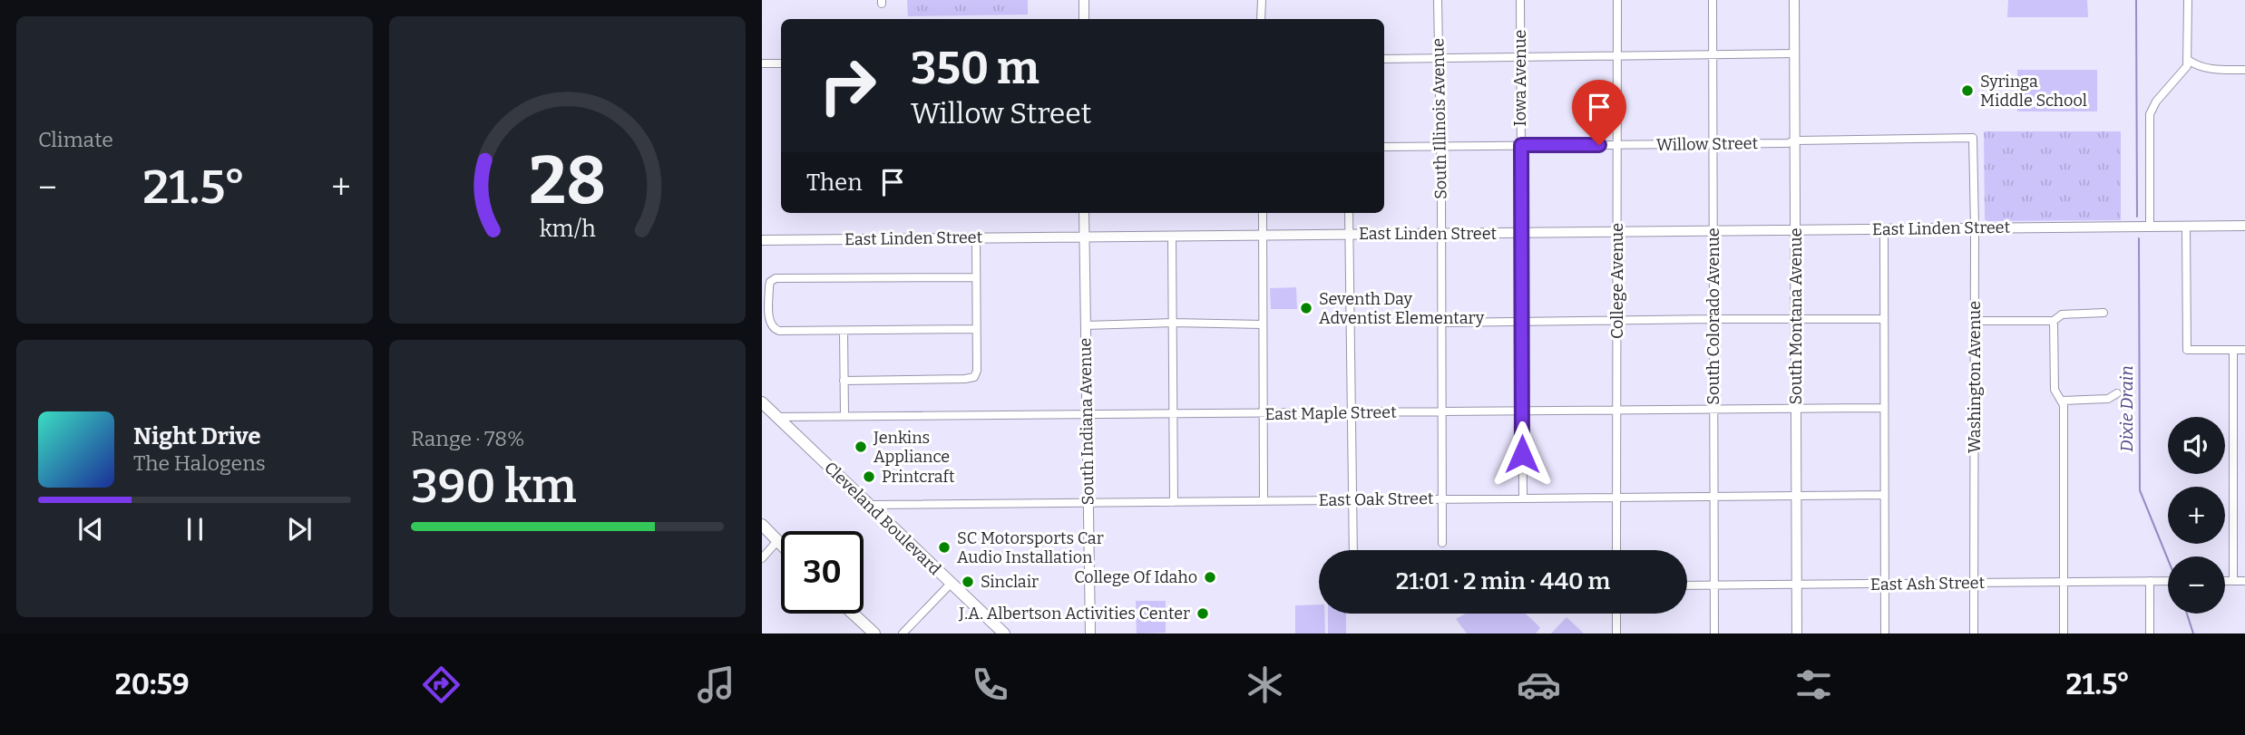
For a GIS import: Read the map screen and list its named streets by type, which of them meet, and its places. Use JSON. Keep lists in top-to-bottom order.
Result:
{
  "streets": {
    "main road": [
      "East Linden Street",
      "South Montana Avenue",
      "South Indiana Avenue",
      "Cleveland Boulevard"
    ],
    "street": [
      "Iowa Avenue",
      "South Illinois Avenue",
      "Willow Street",
      "College Avenue",
      "South Colorado Avenue",
      "Washington Avenue",
      "East Maple Street",
      "East Oak Street",
      "East Ash Street"
    ]
  },
  "crossings": [
    ["Iowa Avenue", "Willow Street"],
    ["Iowa Avenue", "East Linden Street"],
    ["Iowa Avenue", "East Maple Street"],
    ["Iowa Avenue", "East Oak Street"],
    ["South Illinois Avenue", "Willow Street"],
    ["South Illinois Avenue", "East Linden Street"],
    ["South Illinois Avenue", "East Maple Street"],
    ["South Illinois Avenue", "East Oak Street"],
    ["Willow Street", "College Avenue"],
    ["Willow Street", "South Colorado Avenue"],
    ["Willow Street", "South Montana Avenue"],
    ["Willow Street", "Washington Avenue"],
    ["East Linden Street", "College Avenue"],
    ["East Linden Street", "South Colorado Avenue"],
    ["East Linden Street", "South Montana Avenue"],
    ["East Linden Street", "Washington Avenue"],
    ["East Linden Street", "South Indiana Avenue"],
    ["College Avenue", "East Maple Street"],
    ["College Avenue", "East Oak Street"],
    ["South Colorado Avenue", "East Maple Street"],
    ["South Colorado Avenue", "East Oak Street"],
    ["South Colorado Avenue", "East Ash Street"],
    ["South Montana Avenue", "East Maple Street"],
    ["South Montana Avenue", "East Oak Street"],
    ["South Montana Avenue", "East Ash Street"],
    ["Washington Avenue", "East Ash Street"],
    ["East Maple Street", "South Indiana Avenue"],
    ["East Maple Street", "Cleveland Boulevard"],
    ["South Indiana Avenue", "East Oak Street"],
    ["East Oak Street", "Cleveland Boulevard"]
  ],
  "water": ["Dixie Drain"],
  "places": [
    "Syringa Middle School",
    "Seventh Day Adventist Elementary",
    "Jenkins Appliance",
    "Printcraft",
    "SC Motorsports Car Audio Installation",
    "College Of Idaho",
    "Sinclair",
    "J.A. Albertson Activities Center"
  ],
  "page": {
    "tile": [
      "Climate",
      ["Range · 78%", "390 km"]
    ],
    "turn": ["350 m", "Willow Street"],
    "then": "Then",
    "heat": ["−", "21.5°", "+"],
    "song": ["Night Drive", "The Halogens"],
    "map_buttons": ["+", "−"],
    "limit": "30",
    "trip": "21:01 · 2 min · 440 m",
    "tabs": ["20:59", "21.5°"],
    "gauge": ["28", "km/h"]
  }
}
